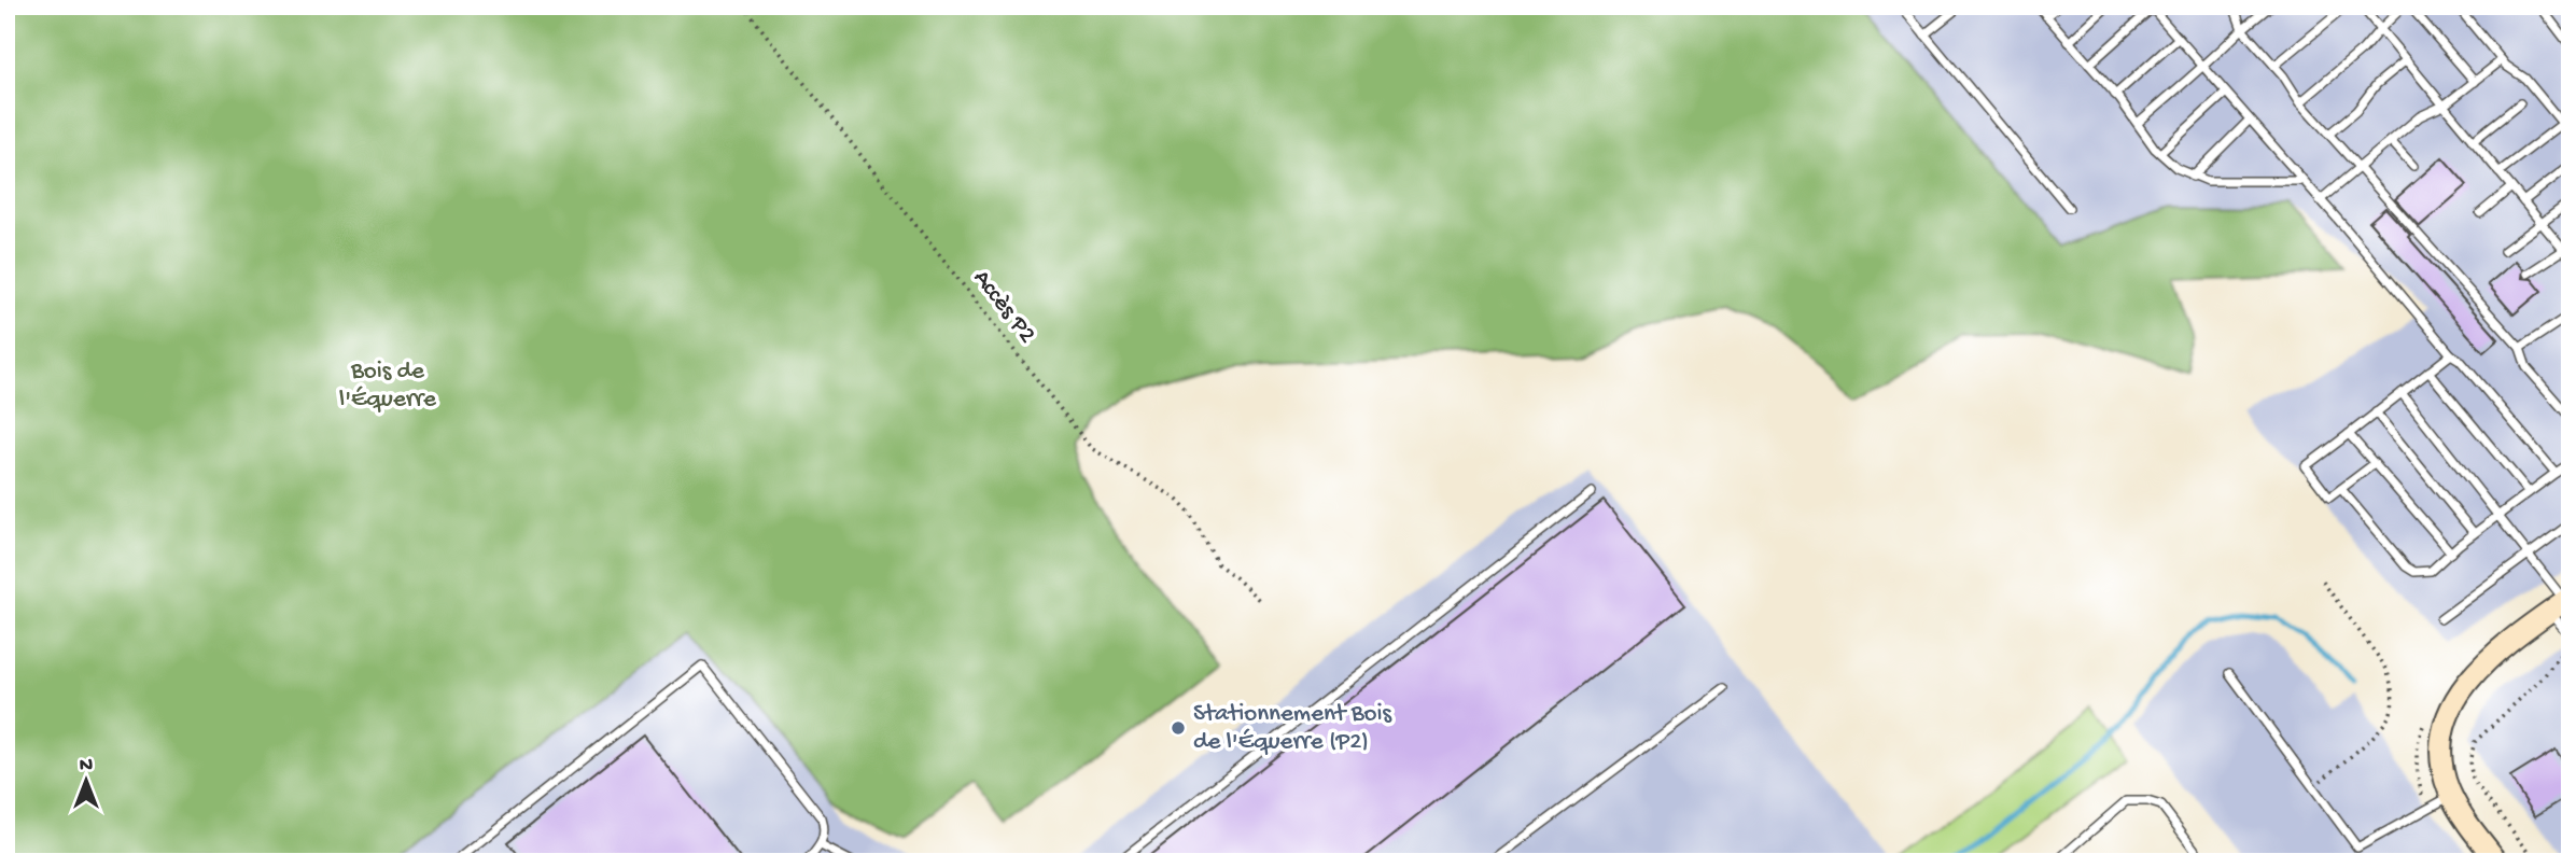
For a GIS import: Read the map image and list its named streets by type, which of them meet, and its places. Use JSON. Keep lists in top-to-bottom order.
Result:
{
  "streets": {
    "path": ["Accès P2"]
  },
  "parks": ["Bois de l'Équerre"],
  "places": ["Stationnement Bois de l'Équerre (P2)"],
  "north": "top"
}
